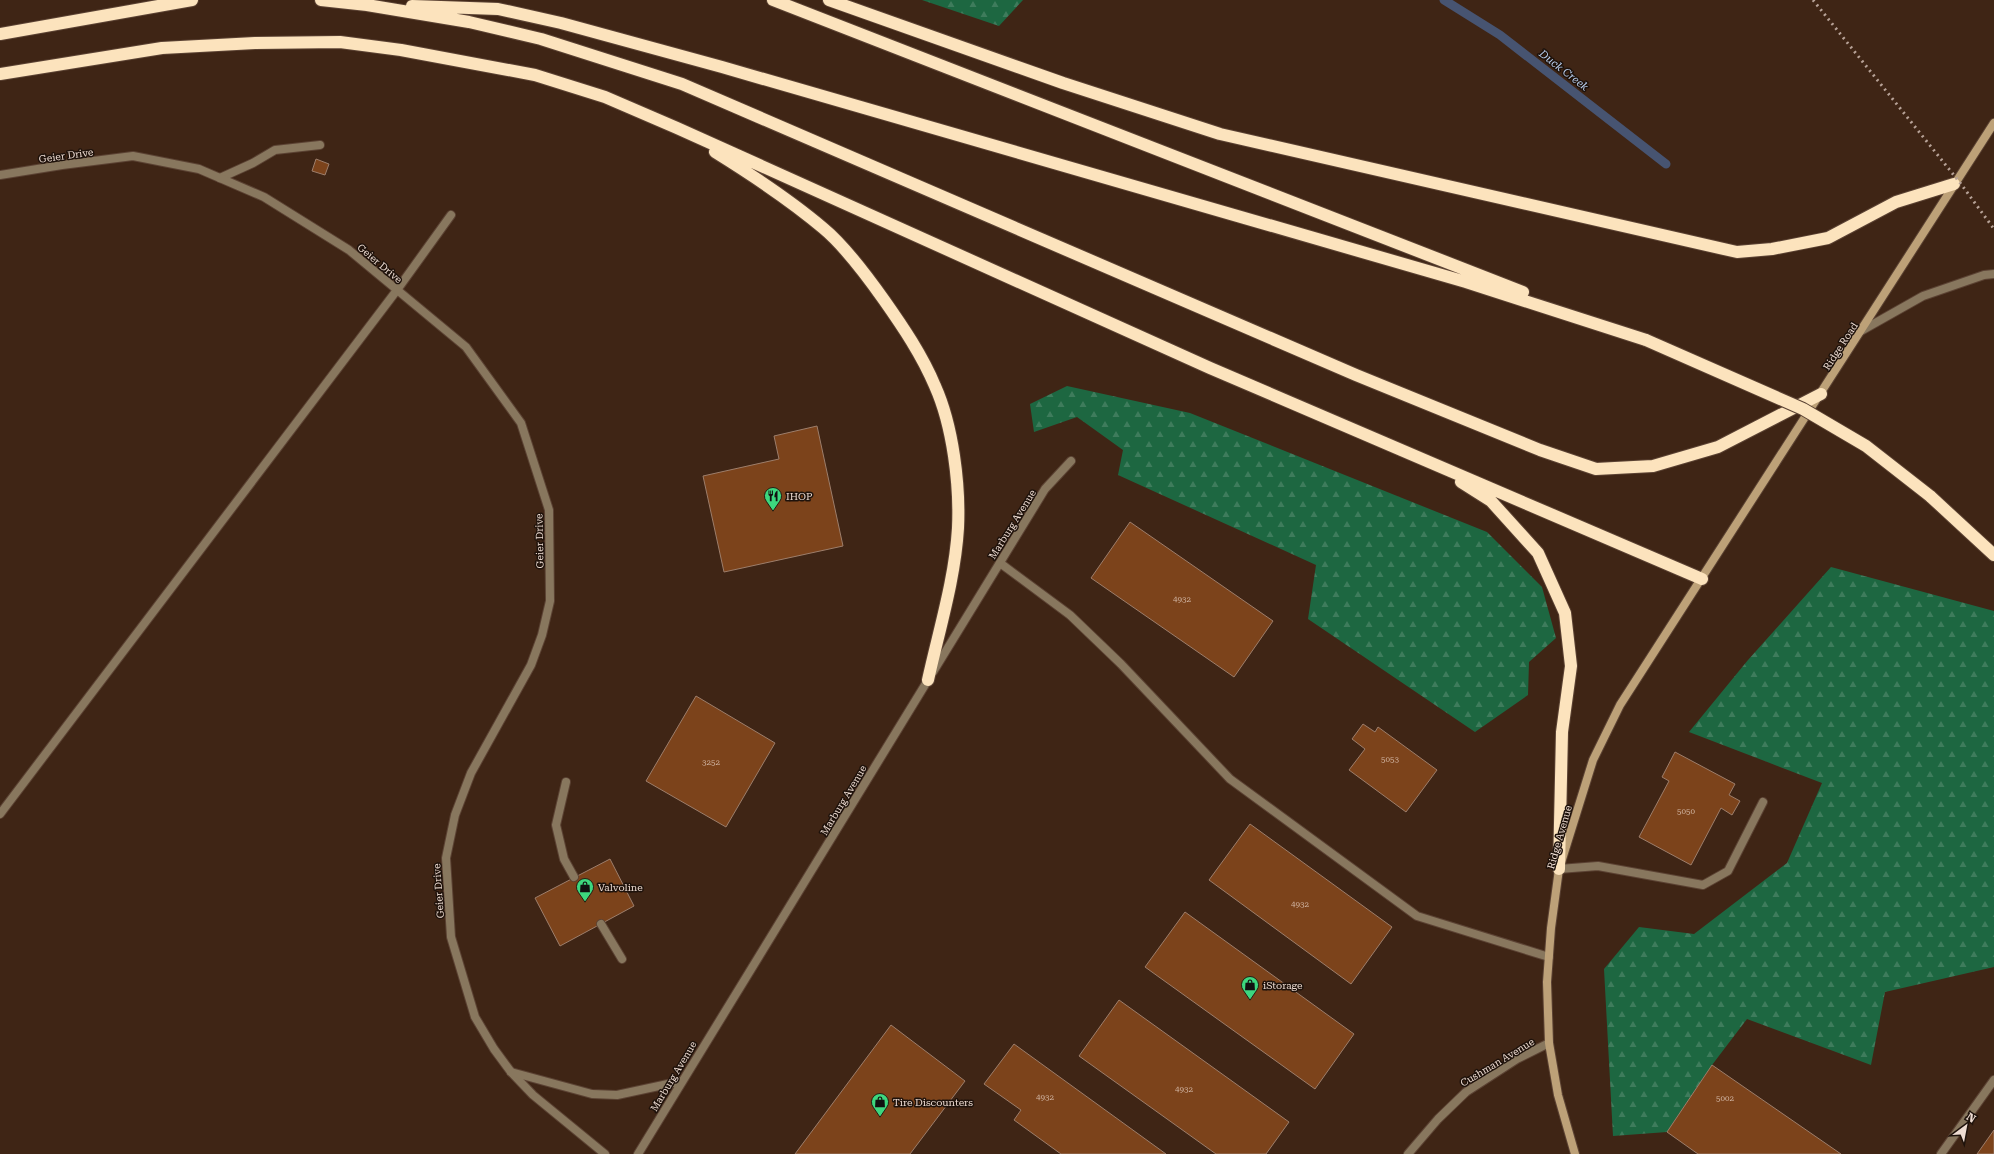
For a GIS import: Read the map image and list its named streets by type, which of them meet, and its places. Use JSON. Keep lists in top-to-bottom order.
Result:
{
  "streets": {
    "main road": ["Ridge Road", "Ridge Avenue"],
    "street": ["Geier Drive", "Marburg Avenue", "Cushman Avenue"]
  },
  "crossings": [
    ["Ridge Road", "Ridge Avenue"],
    ["Ridge Avenue", "Cushman Avenue"]
  ],
  "water": ["Duck Creek"],
  "places": {
    "restaurant": ["IHOP"],
    "shop": ["Valvoline", "iStorage", "Tire Discounters"]
  },
  "house_numbers": [
    "4932",
    "5053",
    "3252",
    "5050",
    "4932",
    "4932",
    "4932",
    "5002"
  ],
  "north": "top right"
}
